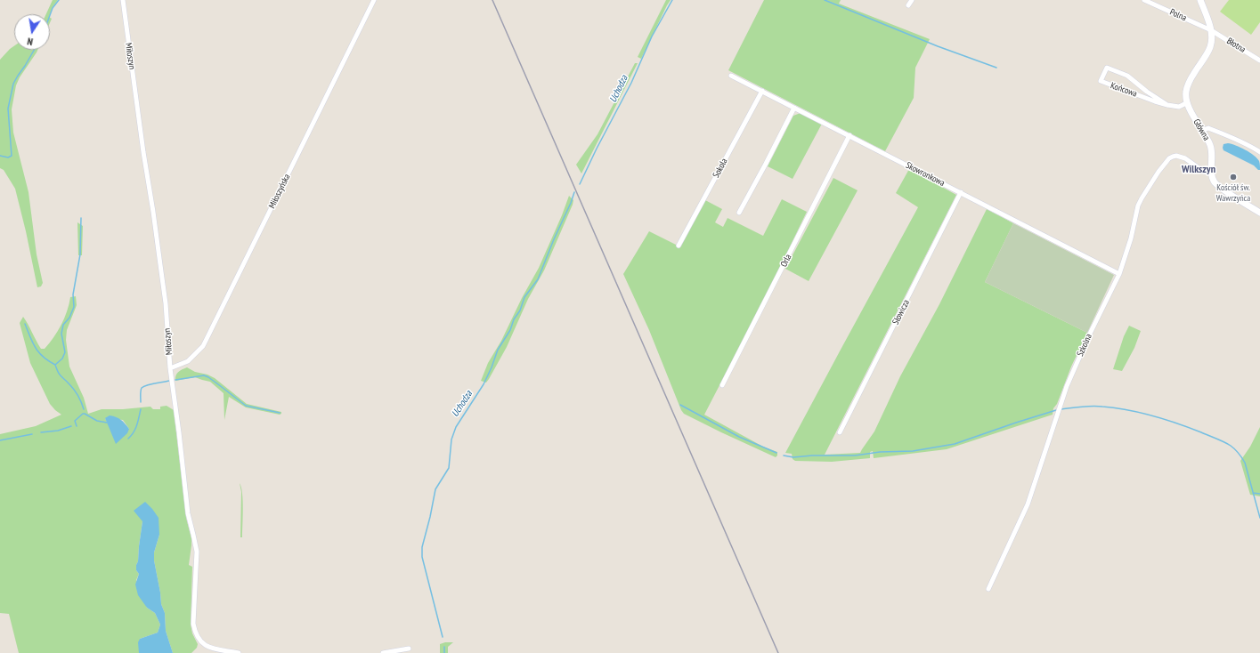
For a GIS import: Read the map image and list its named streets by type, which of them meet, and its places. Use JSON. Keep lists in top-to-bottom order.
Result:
{
  "streets": {
    "street": [
      "Polna",
      "Błotna",
      "Miłoszyn",
      "Końcowa",
      "Główna",
      "Sokola",
      "Skowronkowa",
      "Miłoszyńska",
      "Orla",
      "Słowicza",
      "Szkolna"
    ]
  },
  "crossings": [
    ["Polna", "Błotna"],
    ["Miłoszyn", "Miłoszyńska"],
    ["Końcowa", "Główna"],
    ["Główna", "Szkolna"],
    ["Sokola", "Skowronkowa"],
    ["Skowronkowa", "Orla"],
    ["Skowronkowa", "Słowicza"],
    ["Skowronkowa", "Szkolna"]
  ],
  "districts": ["Wilkszyn"],
  "water": ["Uchodza"],
  "places": ["Kościół św. Wawrzyńca"],
  "north": "bottom"
}
